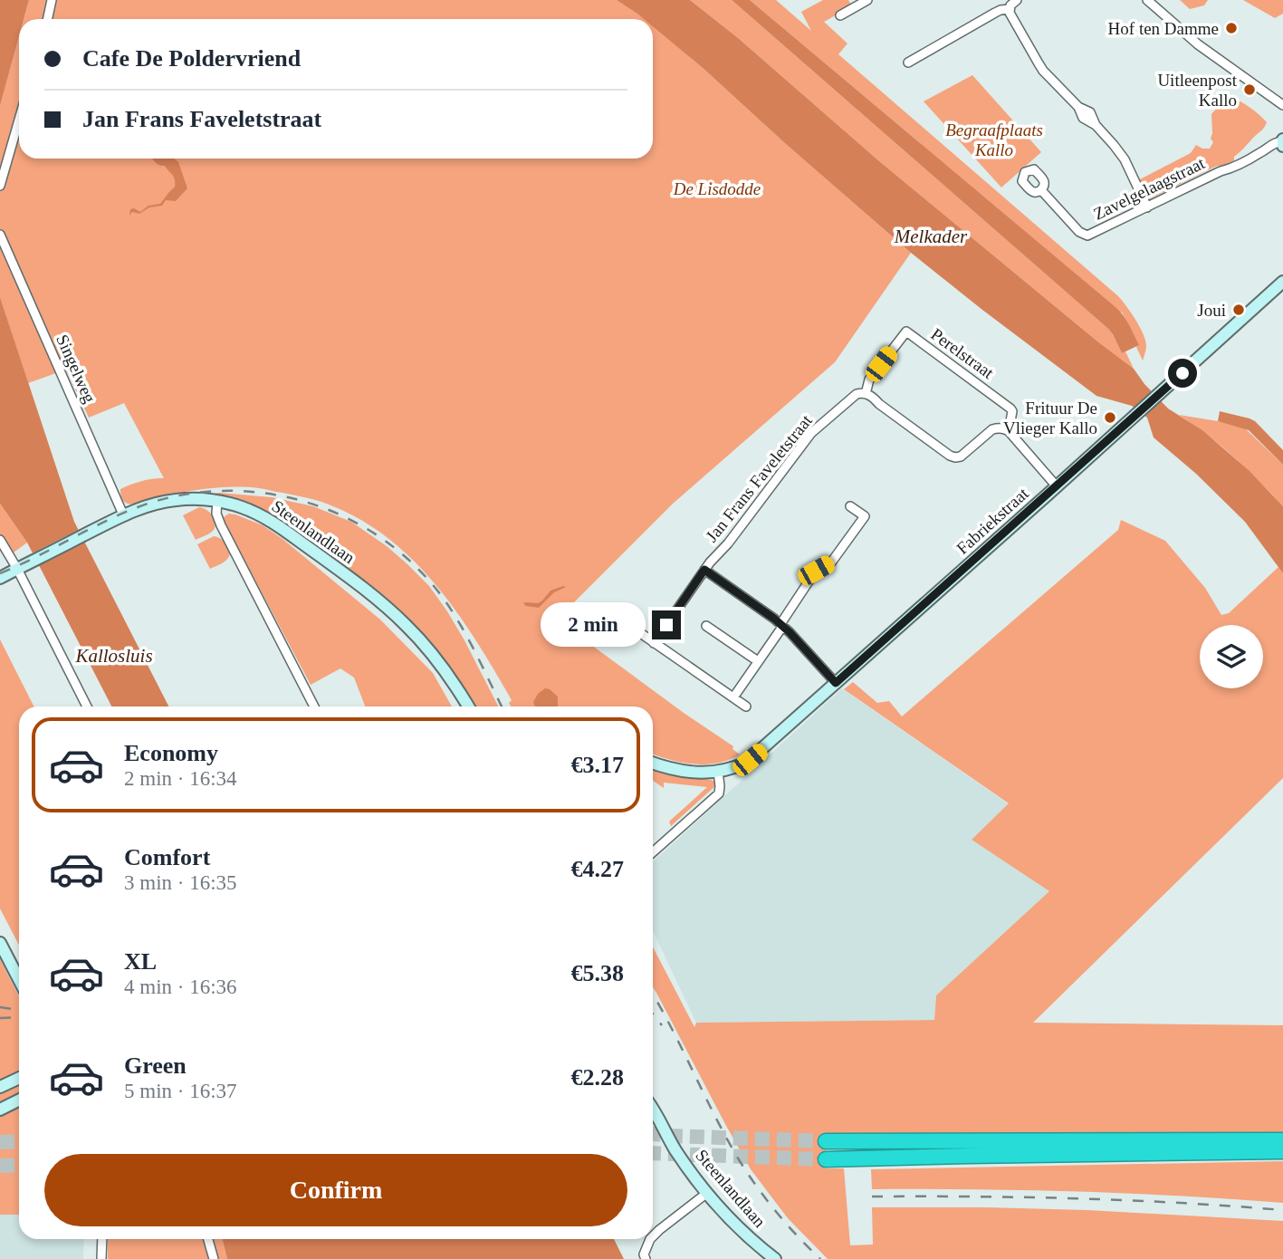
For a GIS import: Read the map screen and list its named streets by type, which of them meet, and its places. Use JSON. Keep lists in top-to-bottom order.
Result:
{
  "streets": {
    "main road": ["Fabriekstraat", "Steenlandlaan"],
    "street": [
      "Zavelgelaagstraat",
      "Perelstraat",
      "Singelweg",
      "Jan Frans Faveletstraat"
    ]
  },
  "crossings": [
    ["Perelstraat", "Jan Frans Faveletstraat"],
    ["Singelweg", "Steenlandlaan"]
  ],
  "water": ["Melkader", "Kallosluis"],
  "parks": ["Begraafplaats Kallo", "De Lisdodde"],
  "places": [
    "Hof ten Damme",
    "Uitleenpost Kallo",
    "Joui",
    "Frituur De Vlieger Kallo"
  ],
  "page": {
    "banner": ["Cafe De Poldervriend", "Jan Frans Faveletstraat"],
    "bubble": "2 min",
    "list": [
      {
        "name": "Economy",
        "note": "2 min · 16:34",
        "value": "€3.17"
      },
      {
        "name": "Comfort",
        "note": "3 min · 16:35",
        "value": "€4.27"
      },
      {
        "name": "XL",
        "note": "4 min · 16:36",
        "value": "€5.38"
      },
      {
        "name": "Green",
        "note": "5 min · 16:37",
        "value": "€2.28"
      }
    ],
    "buttons": "Confirm"
  }
}
